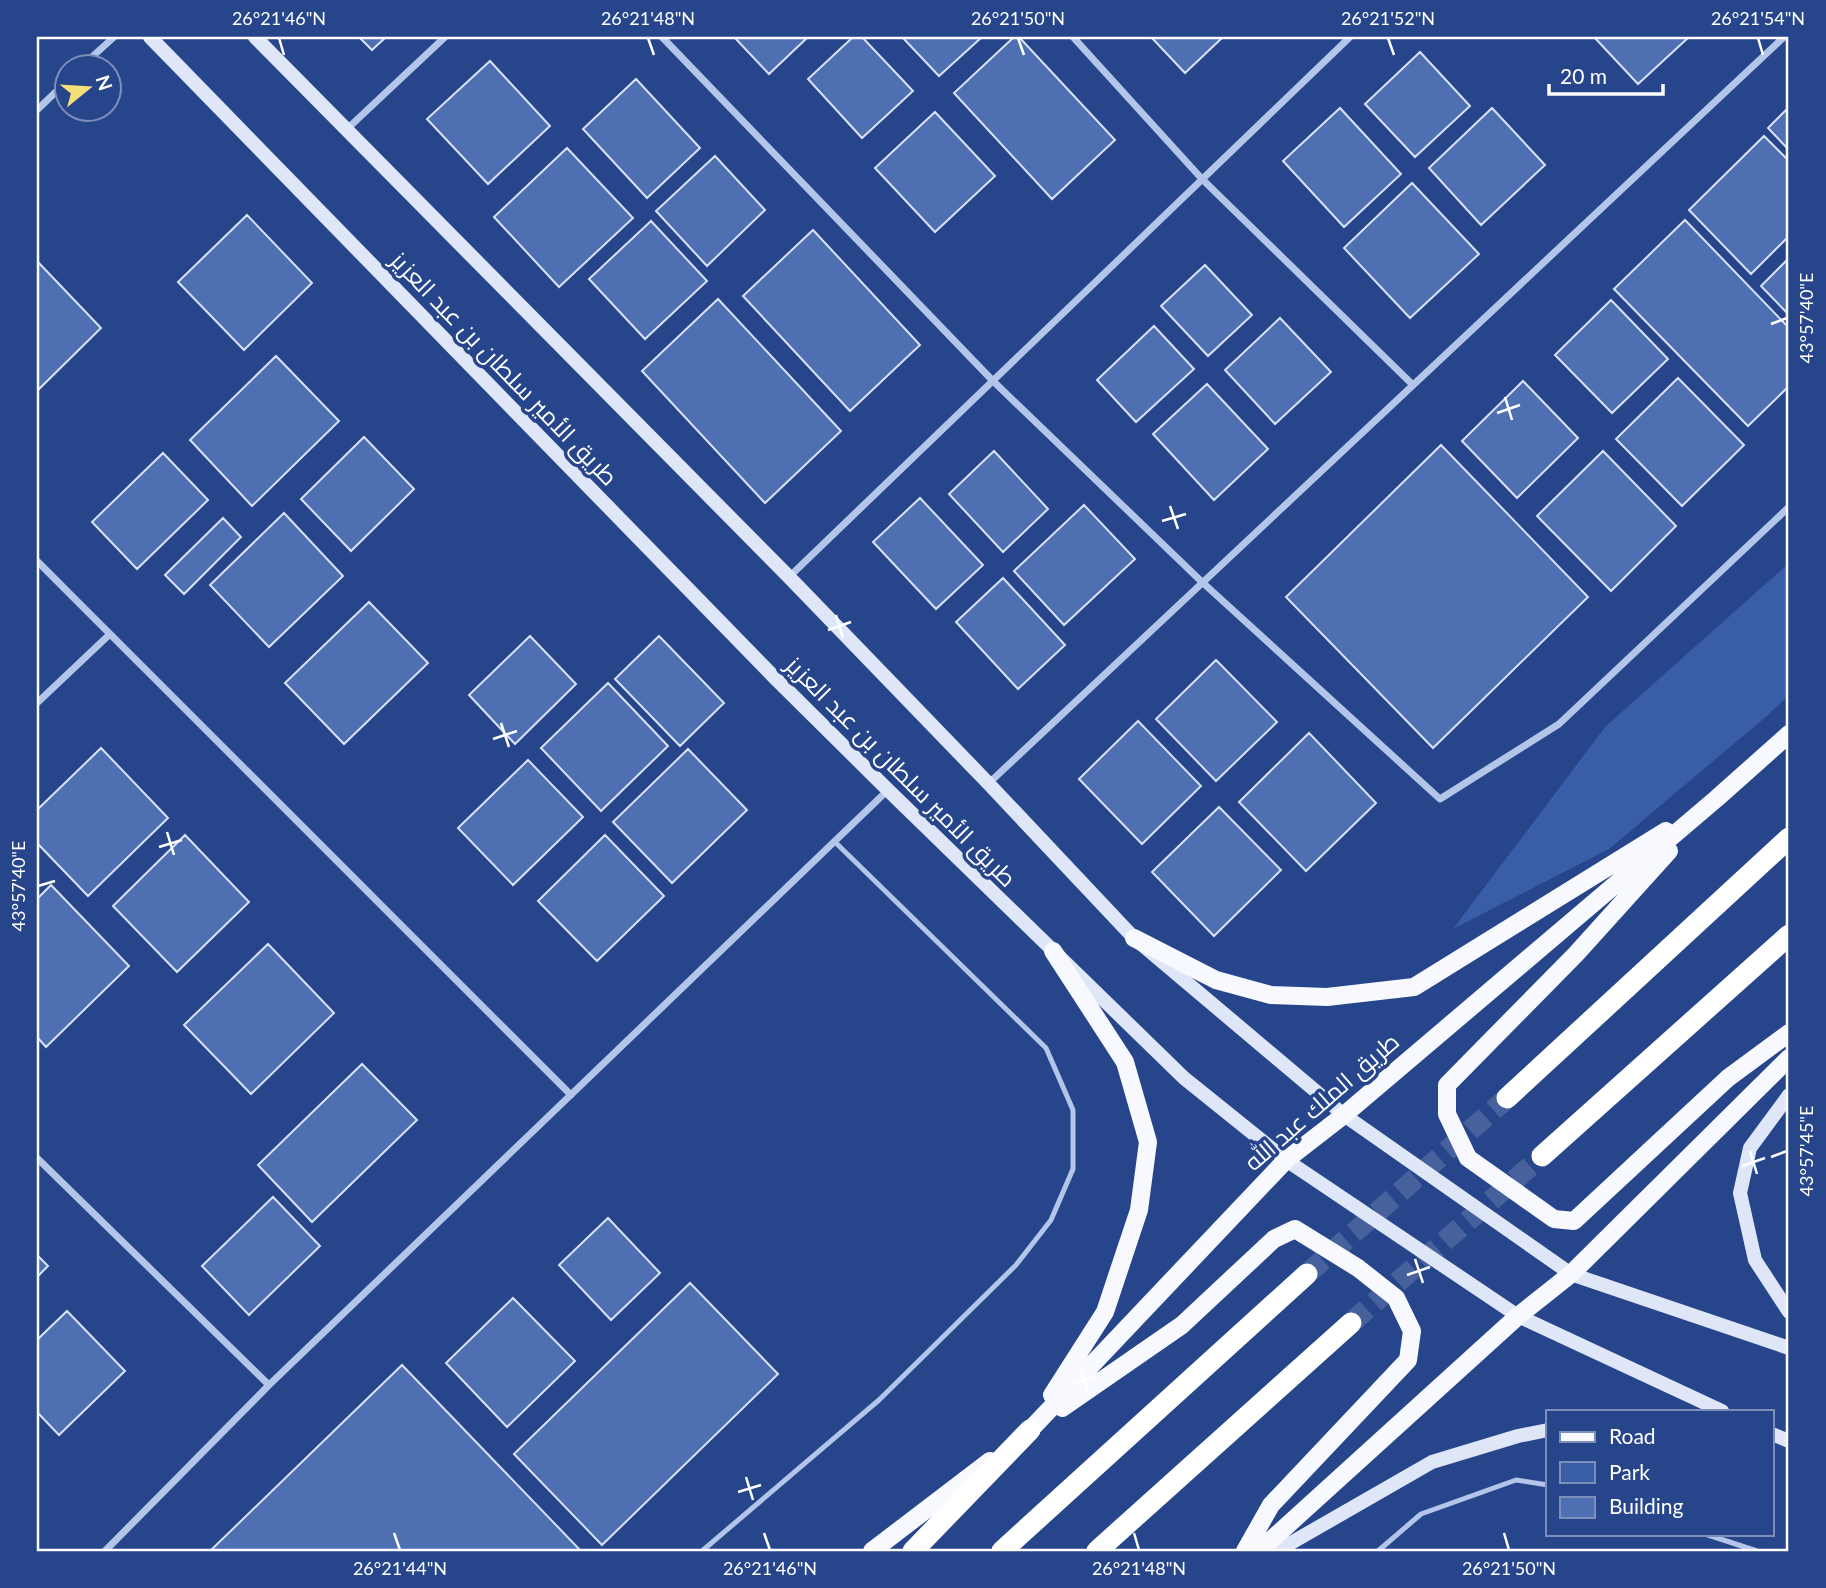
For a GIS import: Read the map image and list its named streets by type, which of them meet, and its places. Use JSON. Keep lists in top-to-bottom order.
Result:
{
  "streets": {
    "main road": ["طريق الأمير سلطان بن عبد العزيز", "طريق الملك عبد الله"]
  },
  "crossings": [
    ["طريق الأمير سلطان بن عبد العزيز", "طريق الملك عبد الله"]
  ],
  "legend": ["Road", "Park", "Building"],
  "scale_bar": "20 m",
  "north": "right",
  "coordinates": [
    "26°21'46\"N",
    "26°21'48\"N",
    "26°21'50\"N",
    "26°21'52\"N",
    "26°21'54\"N",
    "43°57'40\"E",
    "43°57'45\"E",
    "26°21'44\"N"
  ]
}
